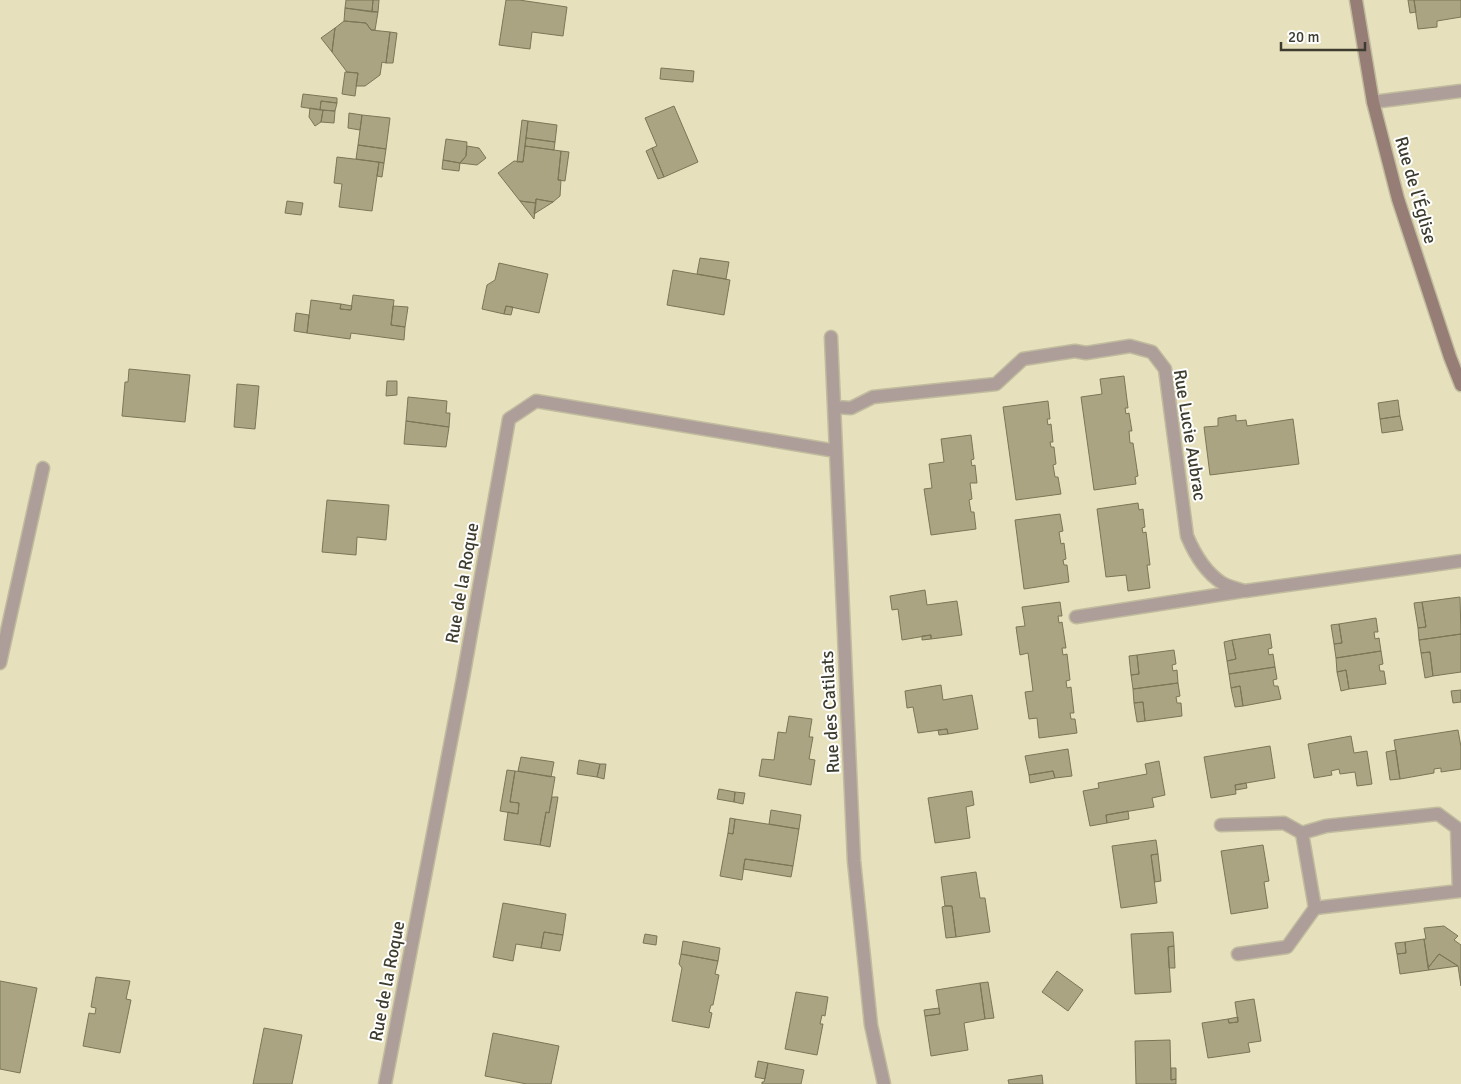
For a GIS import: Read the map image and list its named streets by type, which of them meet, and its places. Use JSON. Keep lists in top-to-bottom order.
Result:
{
  "streets": {
    "main road": ["Rue de l'Église"],
    "street": ["Rue Lucie Aubrac", "Rue de la Roque", "Rue des Catilats"]
  },
  "crossings": [
    ["Rue Lucie Aubrac", "Rue des Catilats"],
    ["Rue de la Roque", "Rue des Catilats"]
  ],
  "scale_bar": "20 m"
}
